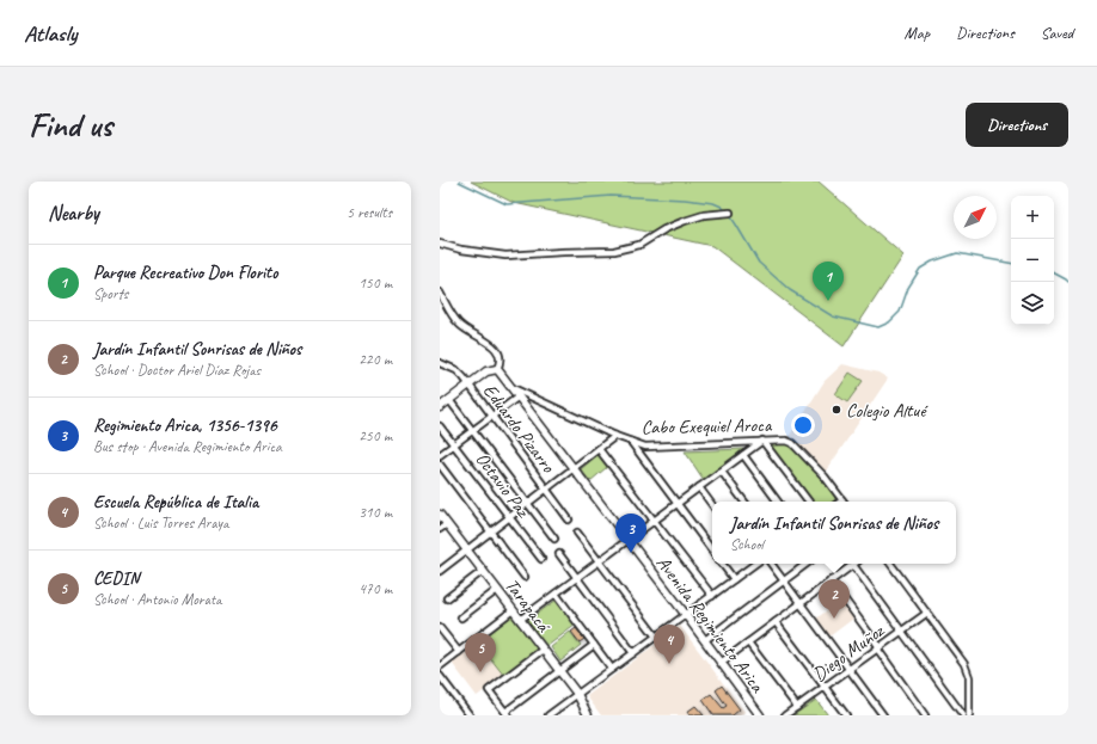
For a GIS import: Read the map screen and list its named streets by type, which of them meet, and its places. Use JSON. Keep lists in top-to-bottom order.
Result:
{
  "streets": {
    "street": [
      "Cabo Exequiel Aroca",
      "Eduardo Pizarro",
      "Octavio Paz",
      "Tarapacá",
      "Avenida Regimiento Arica",
      "Diego Muñoz"
    ]
  },
  "crossings": [
    ["Cabo Exequiel Aroca", "Eduardo Pizarro"],
    ["Cabo Exequiel Aroca", "Octavio Paz"],
    ["Cabo Exequiel Aroca", "Tarapacá"],
    ["Cabo Exequiel Aroca", "Avenida Regimiento Arica"]
  ],
  "places": ["Colegio Altué"],
  "north": "top right",
  "page": {
    "header": "Atlasly",
    "nav": ["Map", "Directions", "Saved"],
    "buttons": "Directions",
    "title": "Find us",
    "heading": ["Nearby", "5 results"],
    "map_buttons": ["+", "−"],
    "list": [
      {
        "mark": "1",
        "name": "Parque Recreativo Don Florito",
        "note": "Sports",
        "value": "150 m"
      },
      {
        "mark": "2",
        "name": "Jardín Infantil Sonrisas de Niños",
        "note": "School · Doctor Ariel Díaz Rojas",
        "value": "220 m"
      },
      {
        "mark": "3",
        "name": "Regimiento Arica, 1356-1396",
        "note": "Bus stop · Avenida Regimiento Arica",
        "value": "250 m"
      },
      {
        "mark": "4",
        "name": "Escuela República de Italia",
        "note": "School · Luis Torres Araya",
        "value": "310 m"
      },
      {
        "mark": "5",
        "name": "CEDIN",
        "note": "School · Antonio Morata",
        "value": "470 m"
      }
    ],
    "pins": [
      "1",
      "3",
      "2",
      "4",
      "5"
    ],
    "popup": ["Jardín Infantil Sonrisas de Niños", "School"]
  }
}
